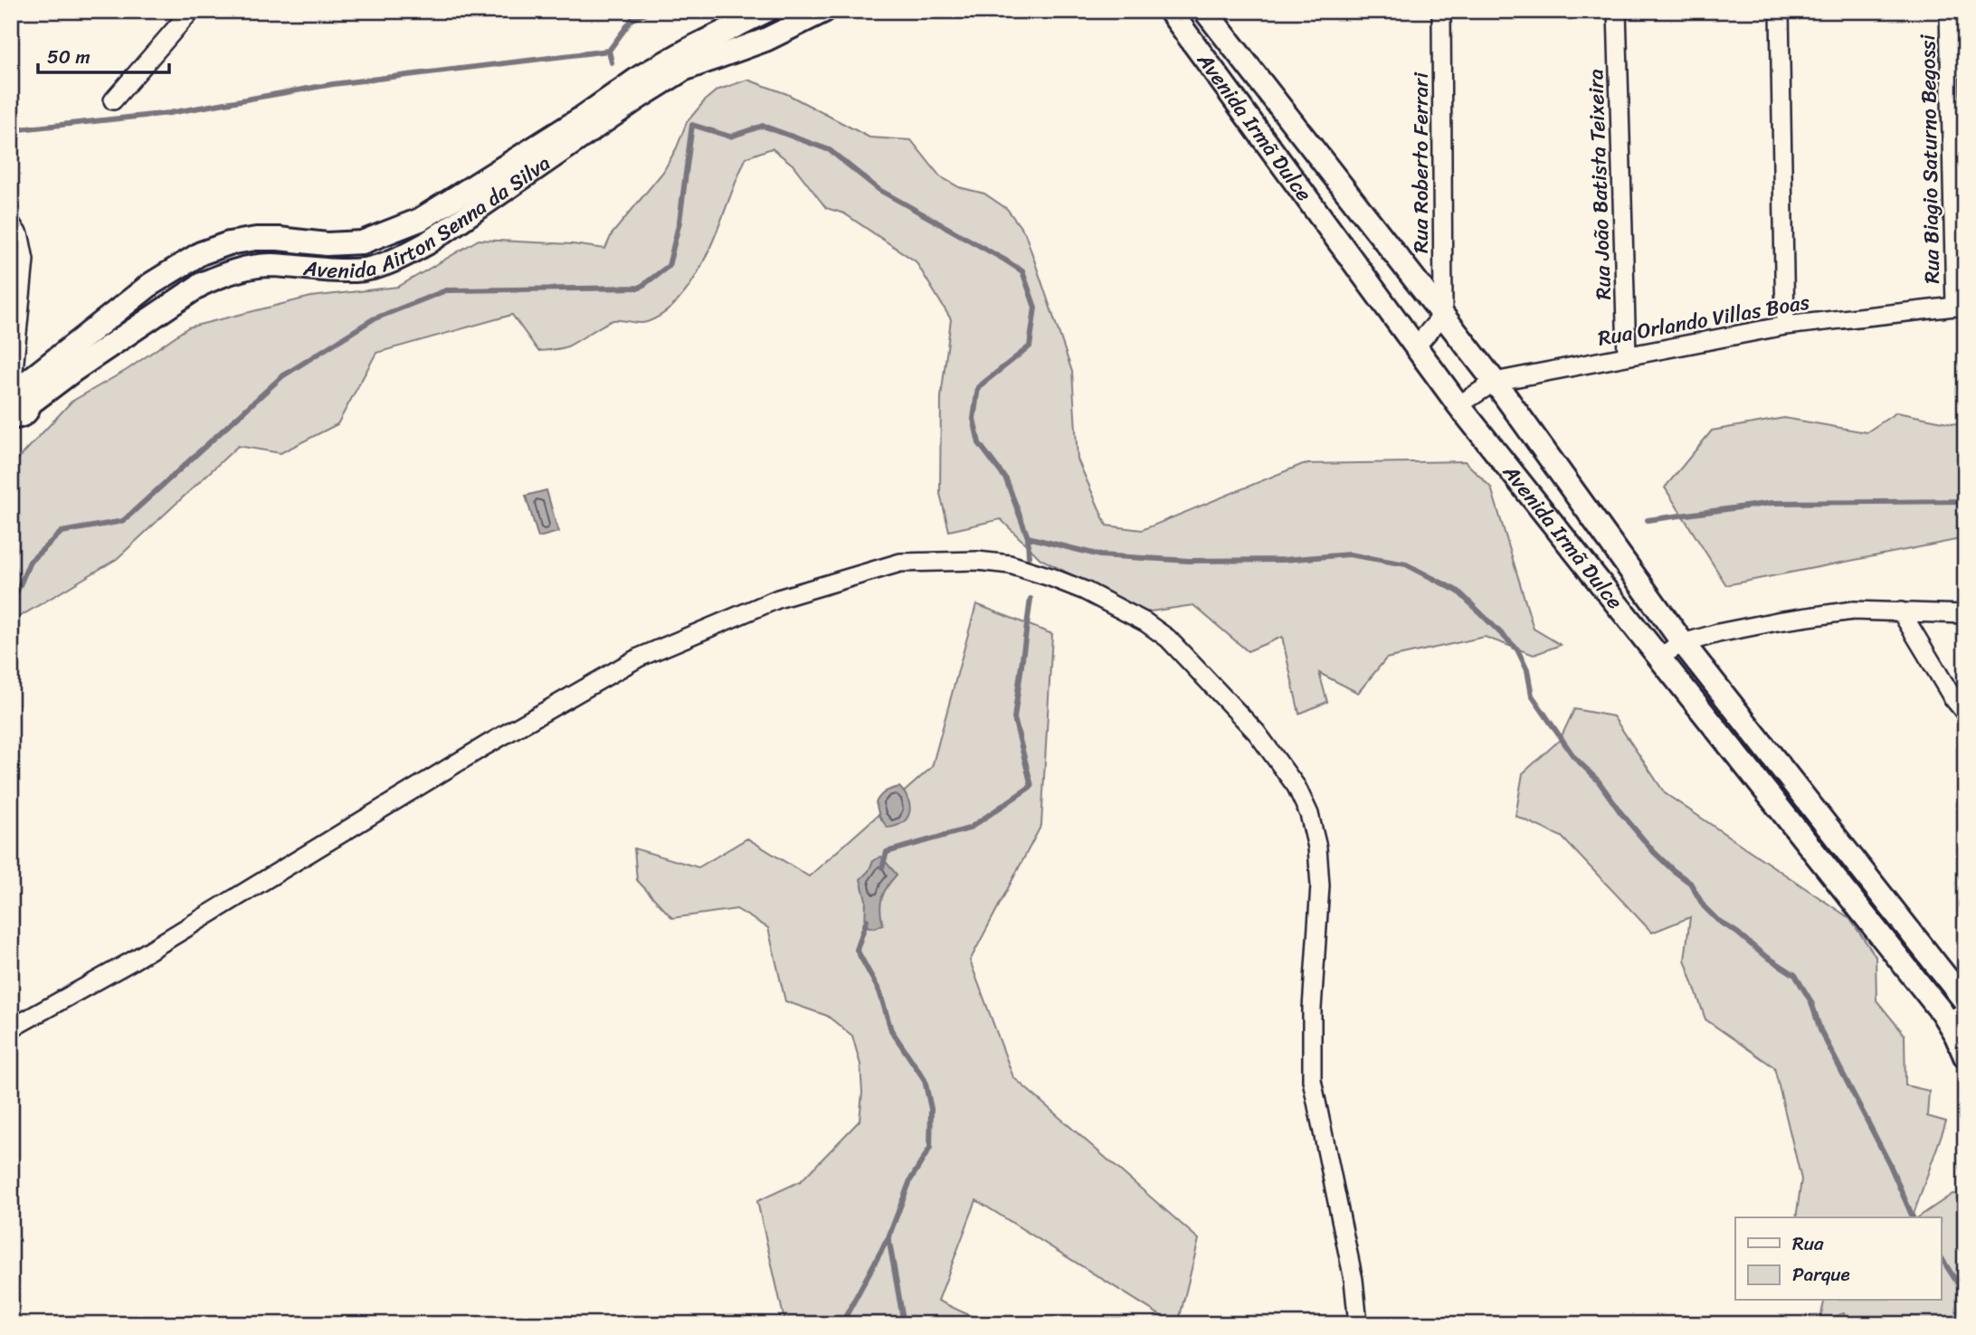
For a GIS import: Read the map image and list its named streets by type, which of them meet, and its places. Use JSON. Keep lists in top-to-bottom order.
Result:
{
  "streets": {
    "street": [
      "Avenida Irmã Dulce",
      "Rua Biagio Saturno Begossi",
      "Rua Roberto Ferrari",
      "Rua João Batista Teixeira",
      "Avenida Airton Senna da Silva",
      "Rua Orlando Villas Boas"
    ]
  },
  "crossings": [
    ["Avenida Irmã Dulce", "Rua Roberto Ferrari"],
    ["Avenida Irmã Dulce", "Rua Orlando Villas Boas"],
    ["Rua Biagio Saturno Begossi", "Rua Orlando Villas Boas"],
    ["Rua João Batista Teixeira", "Rua Orlando Villas Boas"]
  ],
  "legend": ["Rua", "Parque"],
  "scale_bar": "50 m"
}
